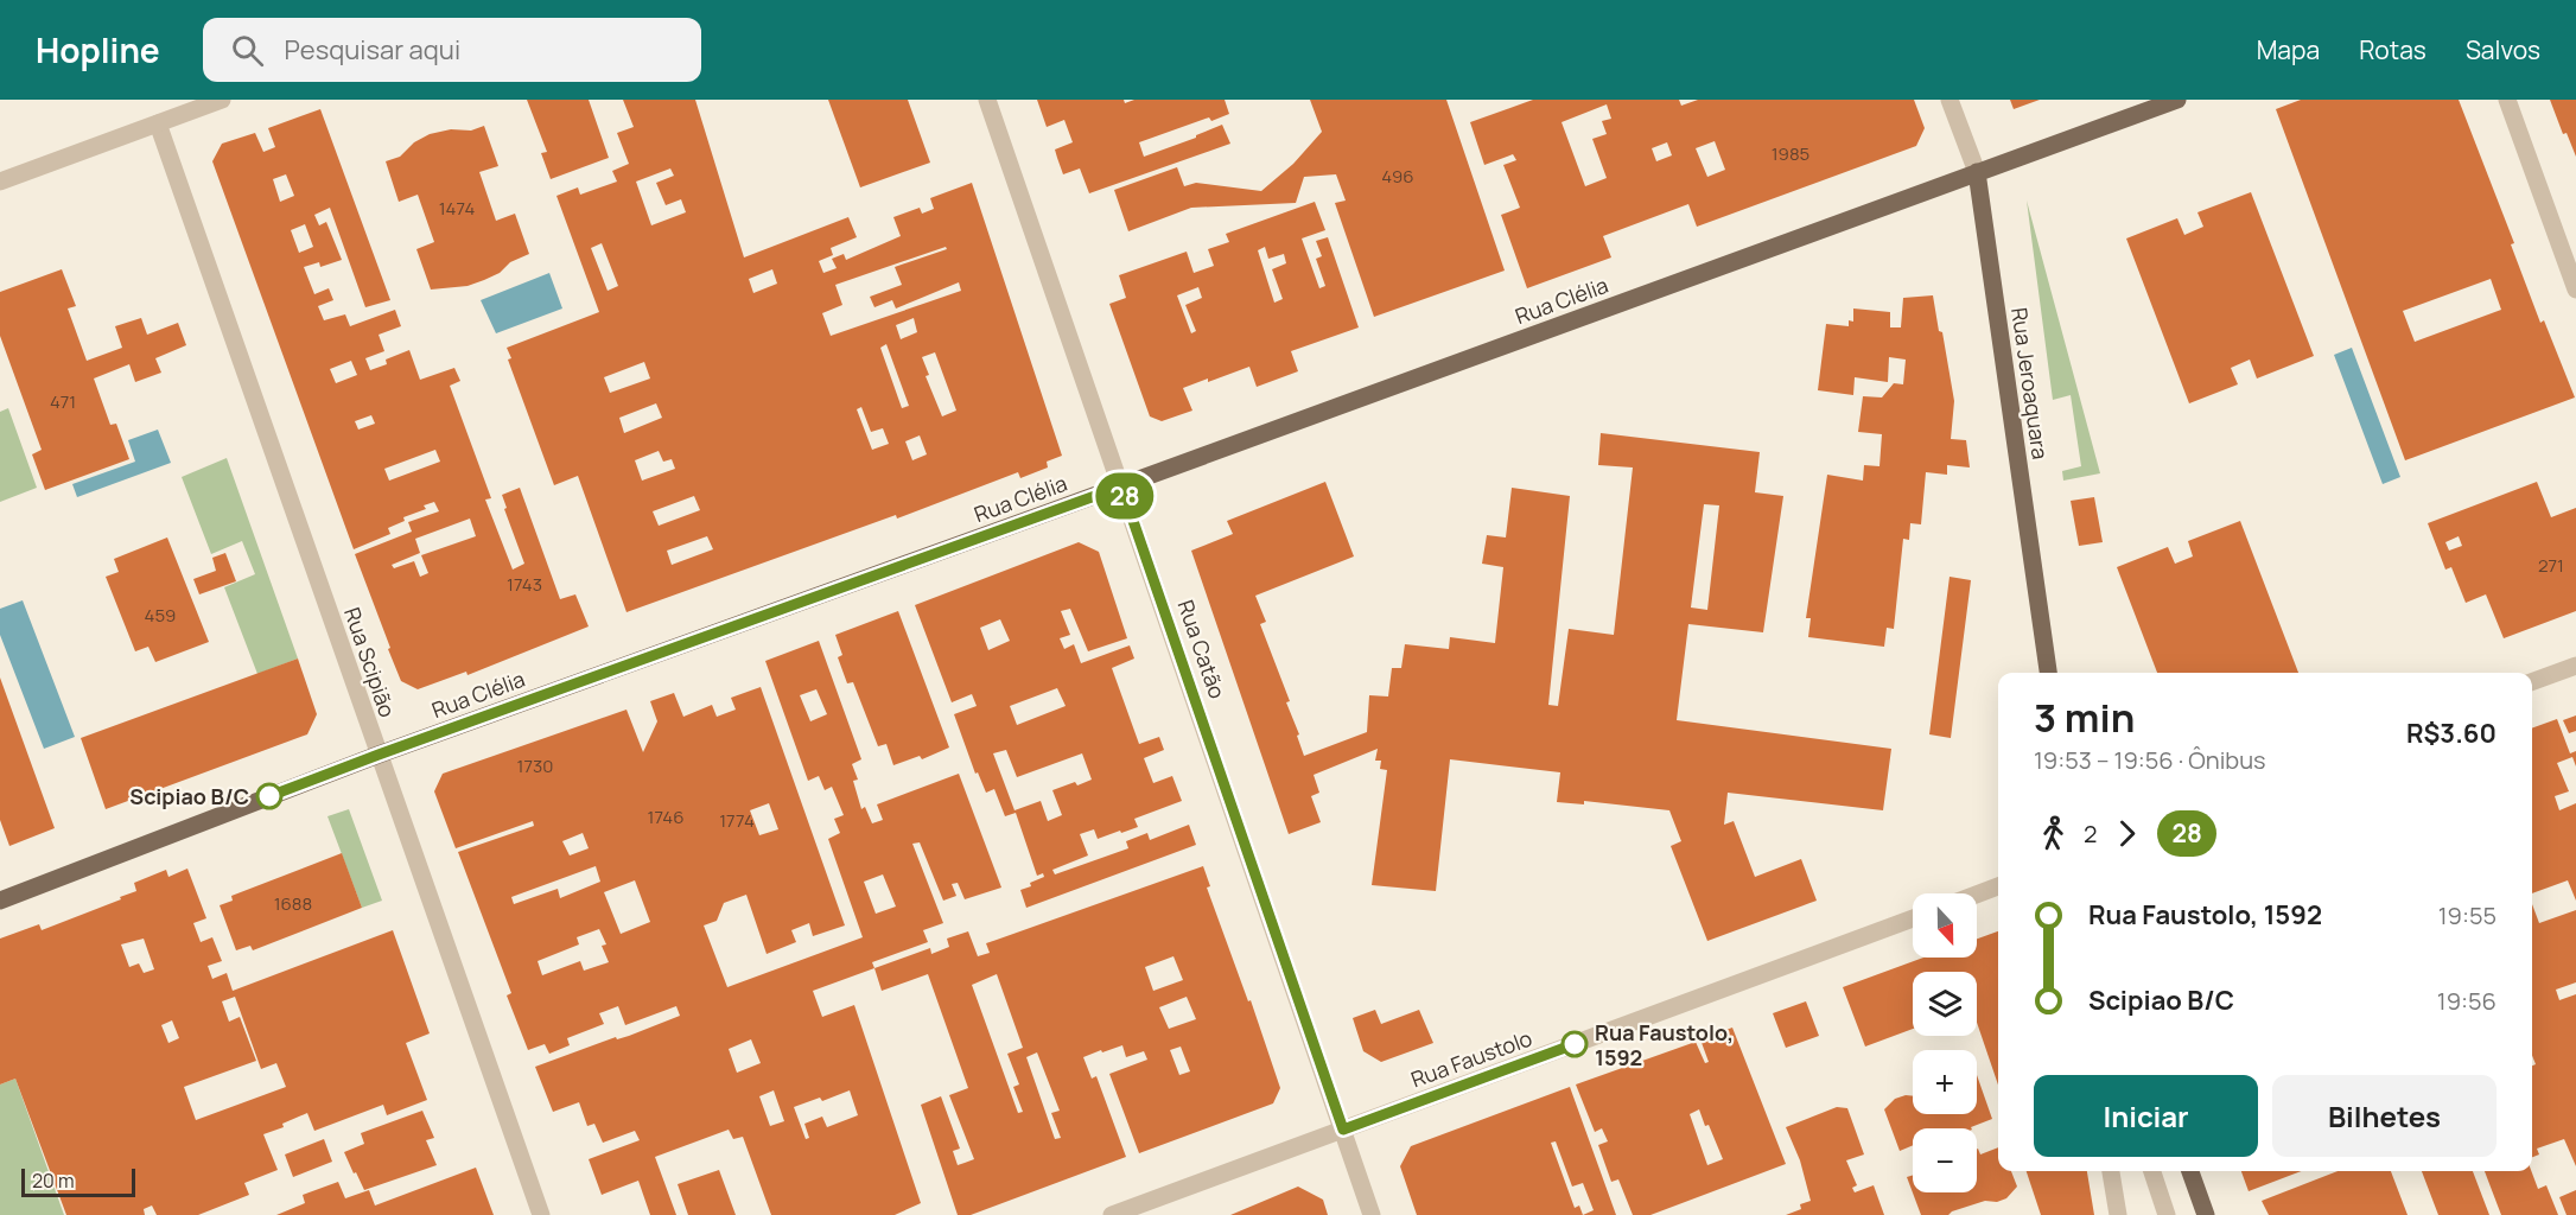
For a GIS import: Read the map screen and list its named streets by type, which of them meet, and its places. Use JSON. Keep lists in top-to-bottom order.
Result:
{
  "streets": {
    "main road": ["Rua Clélia", "Rua Jeroaquara"],
    "street": ["Rua Catão", "Rua Scipião", "Rua Faustolo"]
  },
  "crossings": [
    ["Rua Clélia", "Rua Jeroaquara"],
    ["Rua Clélia", "Rua Catão"],
    ["Rua Clélia", "Rua Scipião"],
    ["Rua Catão", "Rua Faustolo"]
  ],
  "places": ["Scipiao B/C", "Rua Faustolo, 1592"],
  "lines": ["bus line 28"],
  "house_numbers": [
    "1985",
    "496",
    "1474",
    "471",
    "271",
    "1743",
    "459",
    "1730",
    "1746",
    "1774",
    "1688"
  ],
  "scale_bar": "20 m",
  "north": "bottom",
  "page": {
    "header": "Hopline",
    "search": "Pesquisar aqui",
    "nav": ["Mapa", "Rotas", "Salvos"],
    "on_map": "28",
    "heading": ["3 min", "19:53 – 19:56 · Ônibus", "R$3.60"],
    "legs": ["2", "28"],
    "list": [
      {
        "name": "Rua Faustolo, 1592",
        "value": "19:55"
      },
      {
        "name": "Scipiao B/C",
        "value": "19:56"
      }
    ],
    "map_buttons": ["+", "−"],
    "buttons": ["Iniciar", "Bilhetes"],
    "scale": "20 m"
  }
}
